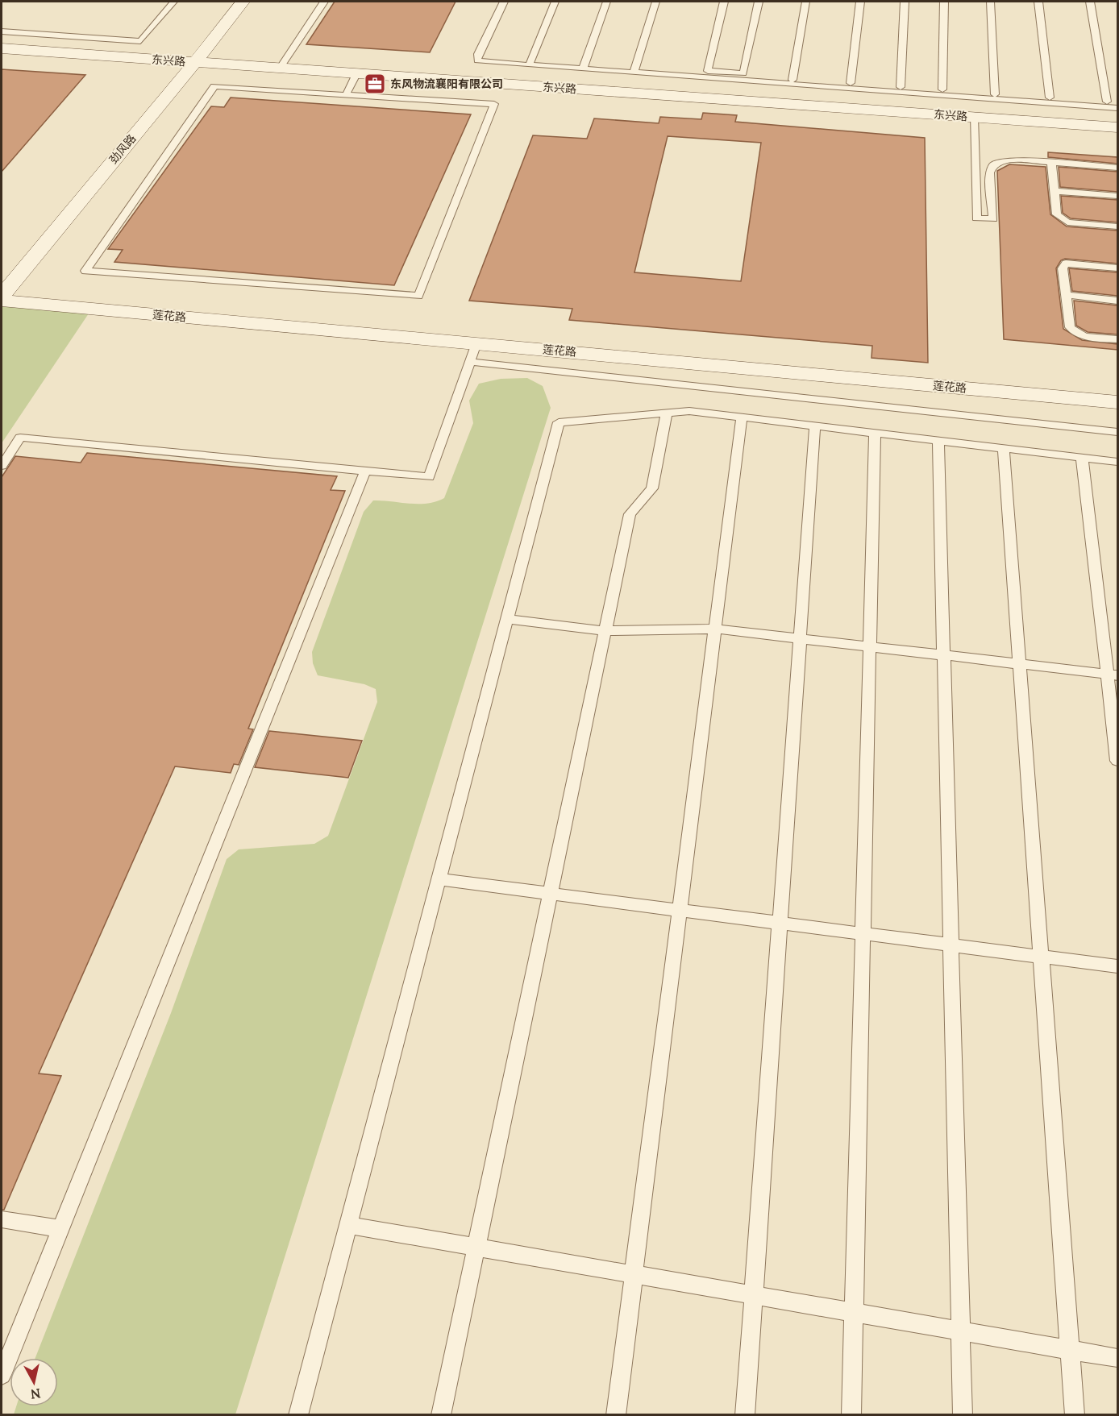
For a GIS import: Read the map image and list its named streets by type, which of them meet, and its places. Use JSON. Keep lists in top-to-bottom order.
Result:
{
  "streets": {
    "street": ["东兴路", "劲风路", "莲花路"]
  },
  "crossings": [
    ["东兴路", "劲风路"]
  ],
  "places": {
    "office": ["东风物流襄阳有限公司"]
  },
  "north": "bottom"
}
